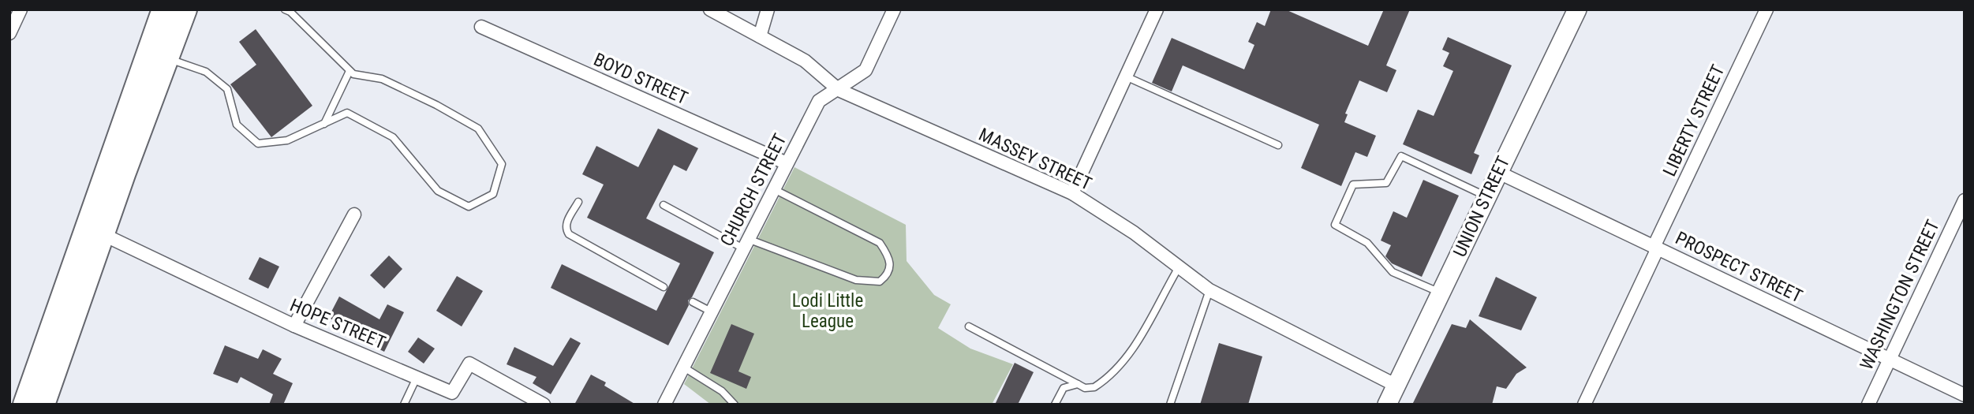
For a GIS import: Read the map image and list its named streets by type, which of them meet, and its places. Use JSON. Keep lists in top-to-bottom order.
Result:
{
  "streets": {
    "street": [
      "BOYD STREET",
      "LIBERTY STREET",
      "MASSEY STREET",
      "CHURCH STREET",
      "UNION STREET",
      "PROSPECT STREET",
      "WASHINGTON STREET",
      "HOPE STREET"
    ]
  },
  "crossings": [
    ["BOYD STREET", "CHURCH STREET"],
    ["LIBERTY STREET", "PROSPECT STREET"],
    ["MASSEY STREET", "CHURCH STREET"],
    ["MASSEY STREET", "UNION STREET"],
    ["UNION STREET", "PROSPECT STREET"],
    ["PROSPECT STREET", "WASHINGTON STREET"]
  ],
  "parks": ["Lodi Little League"]
}
